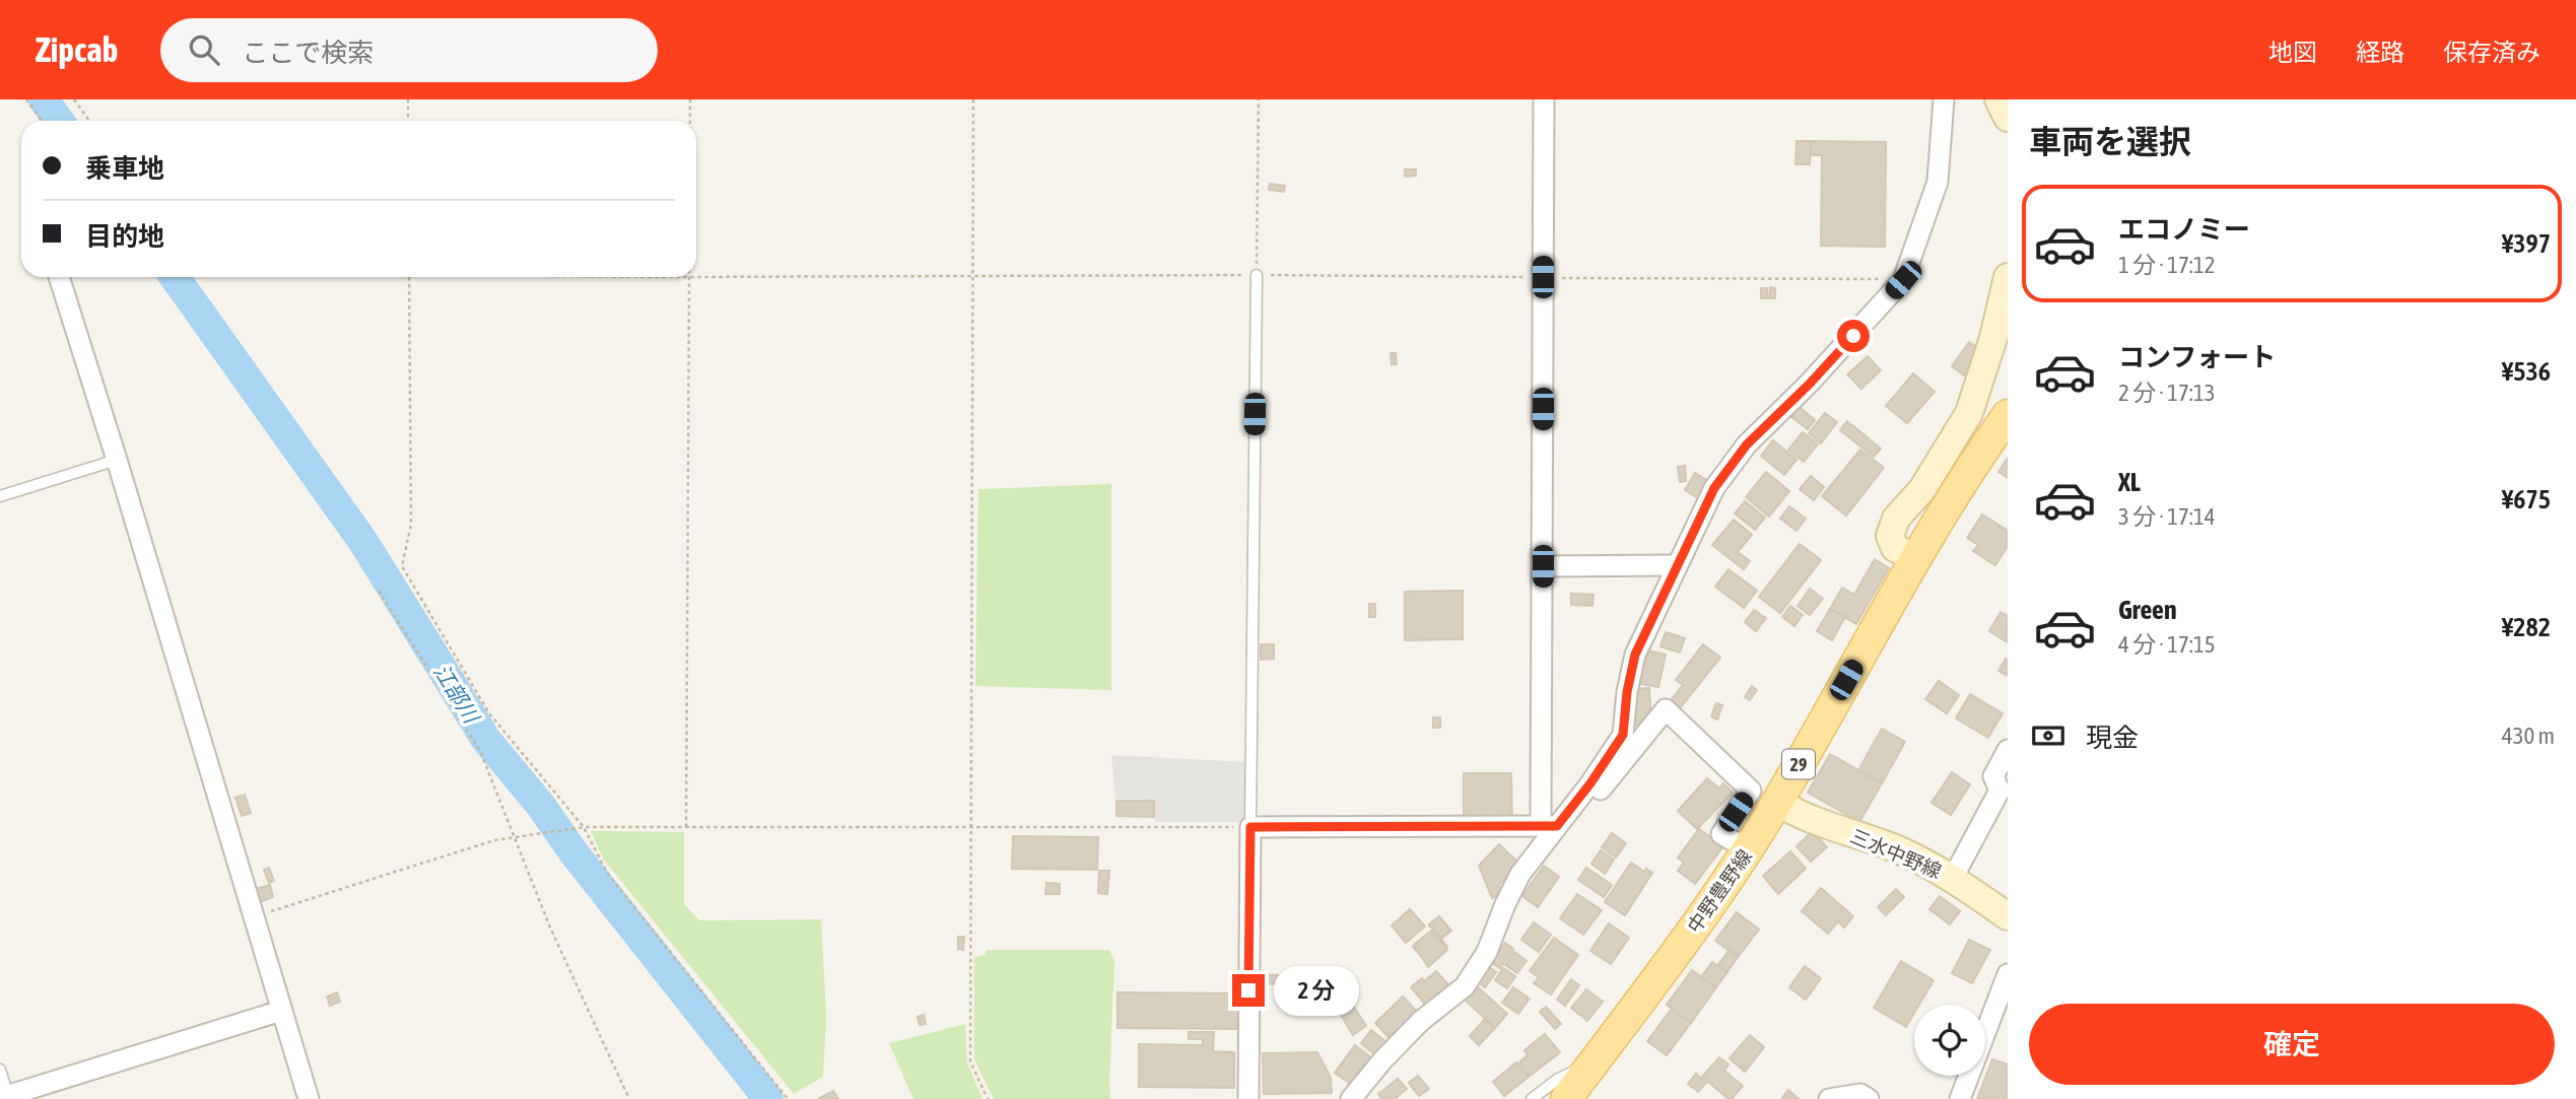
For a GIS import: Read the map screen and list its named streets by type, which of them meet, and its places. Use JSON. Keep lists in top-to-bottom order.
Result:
{
  "streets": {
    "main road": ["29", "中野豊野線"],
    "street": ["三水中野線"]
  },
  "crossings": [
    ["三水中野線", "中野豊野線"]
  ],
  "water": ["江部川"],
  "page": {
    "header": "Zipcab",
    "search": "ここで検索",
    "nav": ["地図", "経路", "保存済み"],
    "heading": "車両を選択",
    "banner": ["乗車地", "目的地"],
    "list": [
      {
        "name": "エコノミー",
        "note": "1 分 · 17:12",
        "value": "¥397"
      },
      {
        "name": "コンフォート",
        "note": "2 分 · 17:13",
        "value": "¥536"
      },
      {
        "name": "XL",
        "note": "3 分 · 17:14",
        "value": "¥675"
      },
      {
        "name": "Green",
        "note": "4 分 · 17:15",
        "value": "¥282"
      }
    ],
    "pay": ["現金", "430 m"],
    "bubble": "2 分",
    "buttons": "確定"
  }
}
